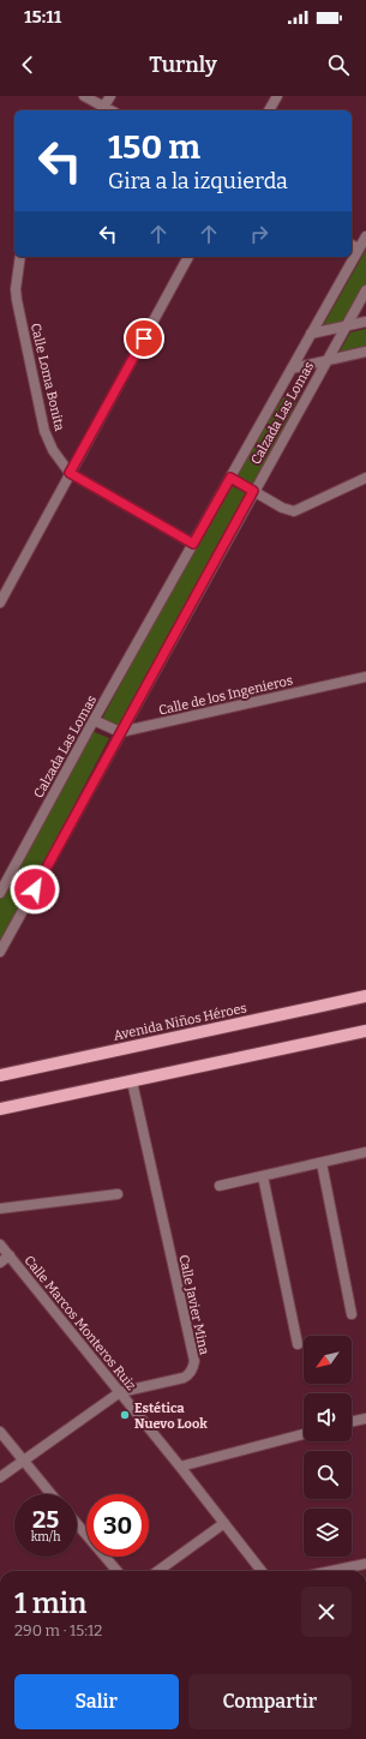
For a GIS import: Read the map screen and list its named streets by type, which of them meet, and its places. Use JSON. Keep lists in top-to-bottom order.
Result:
{
  "streets": {
    "main road": ["Avenida Niños Héroes"],
    "street": [
      "Calle Loma Bonita",
      "Calzada Las Lomas",
      "Calle de los Ingenieros",
      "Calle Javier Mina",
      "Calle Marcos Monteros Ruiz"
    ]
  },
  "crossings": [
    ["Calle Loma Bonita", "Calzada Las Lomas"],
    ["Calzada Las Lomas", "Calle de los Ingenieros"],
    ["Calle Javier Mina", "Calle Marcos Monteros Ruiz"]
  ],
  "places": ["Estética Nuevo Look"],
  "north": "bottom left",
  "page": {
    "status": "15:11",
    "header": "Turnly",
    "turn": ["150 m", "Gira a la izquierda"],
    "speed": "25 km/h",
    "limit": "30",
    "heading": ["1 min", "290 m · 15:12"],
    "buttons": ["Salir", "Compartir"]
  }
}
